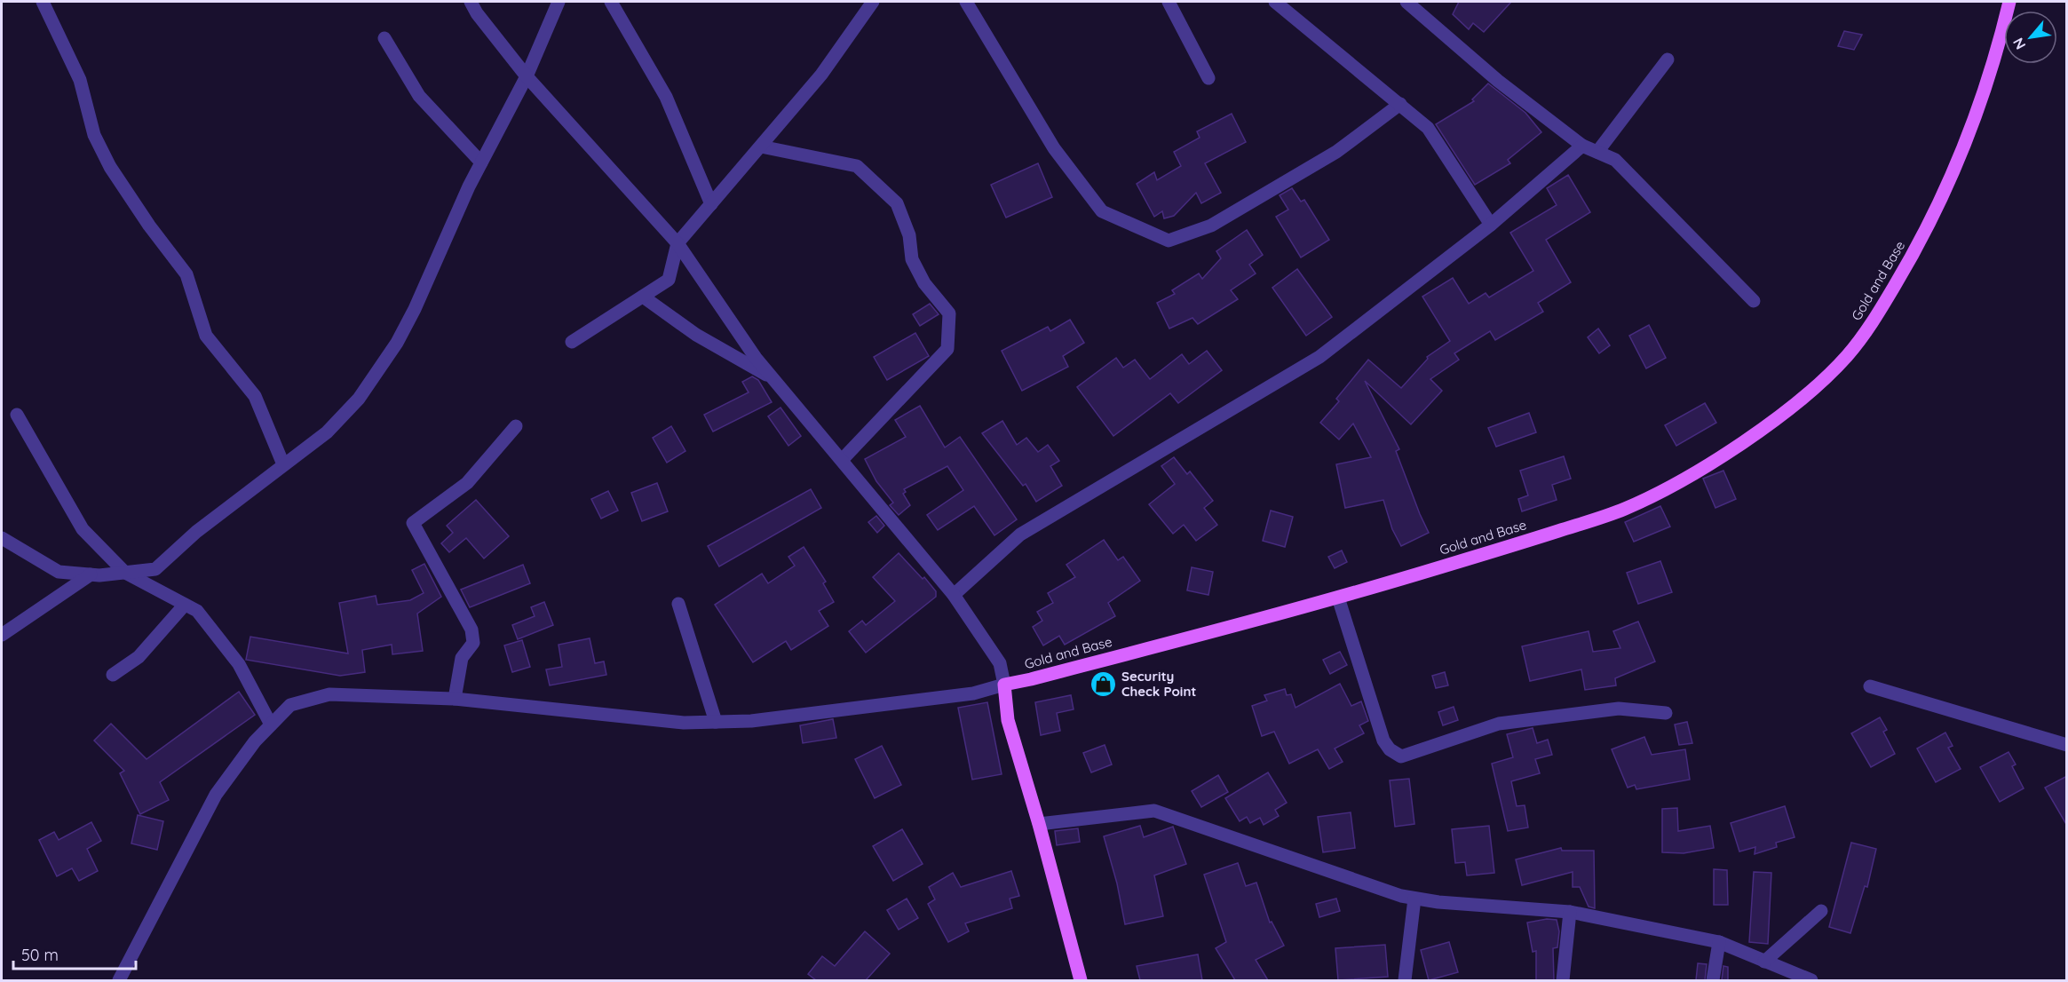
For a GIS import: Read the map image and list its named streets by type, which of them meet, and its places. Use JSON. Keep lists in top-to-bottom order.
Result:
{
  "streets": {
    "main road": ["Gold and Base"]
  },
  "places": {
    "shop": ["Security Check Point"]
  },
  "scale_bar": "50 m",
  "north": "bottom left"
}
